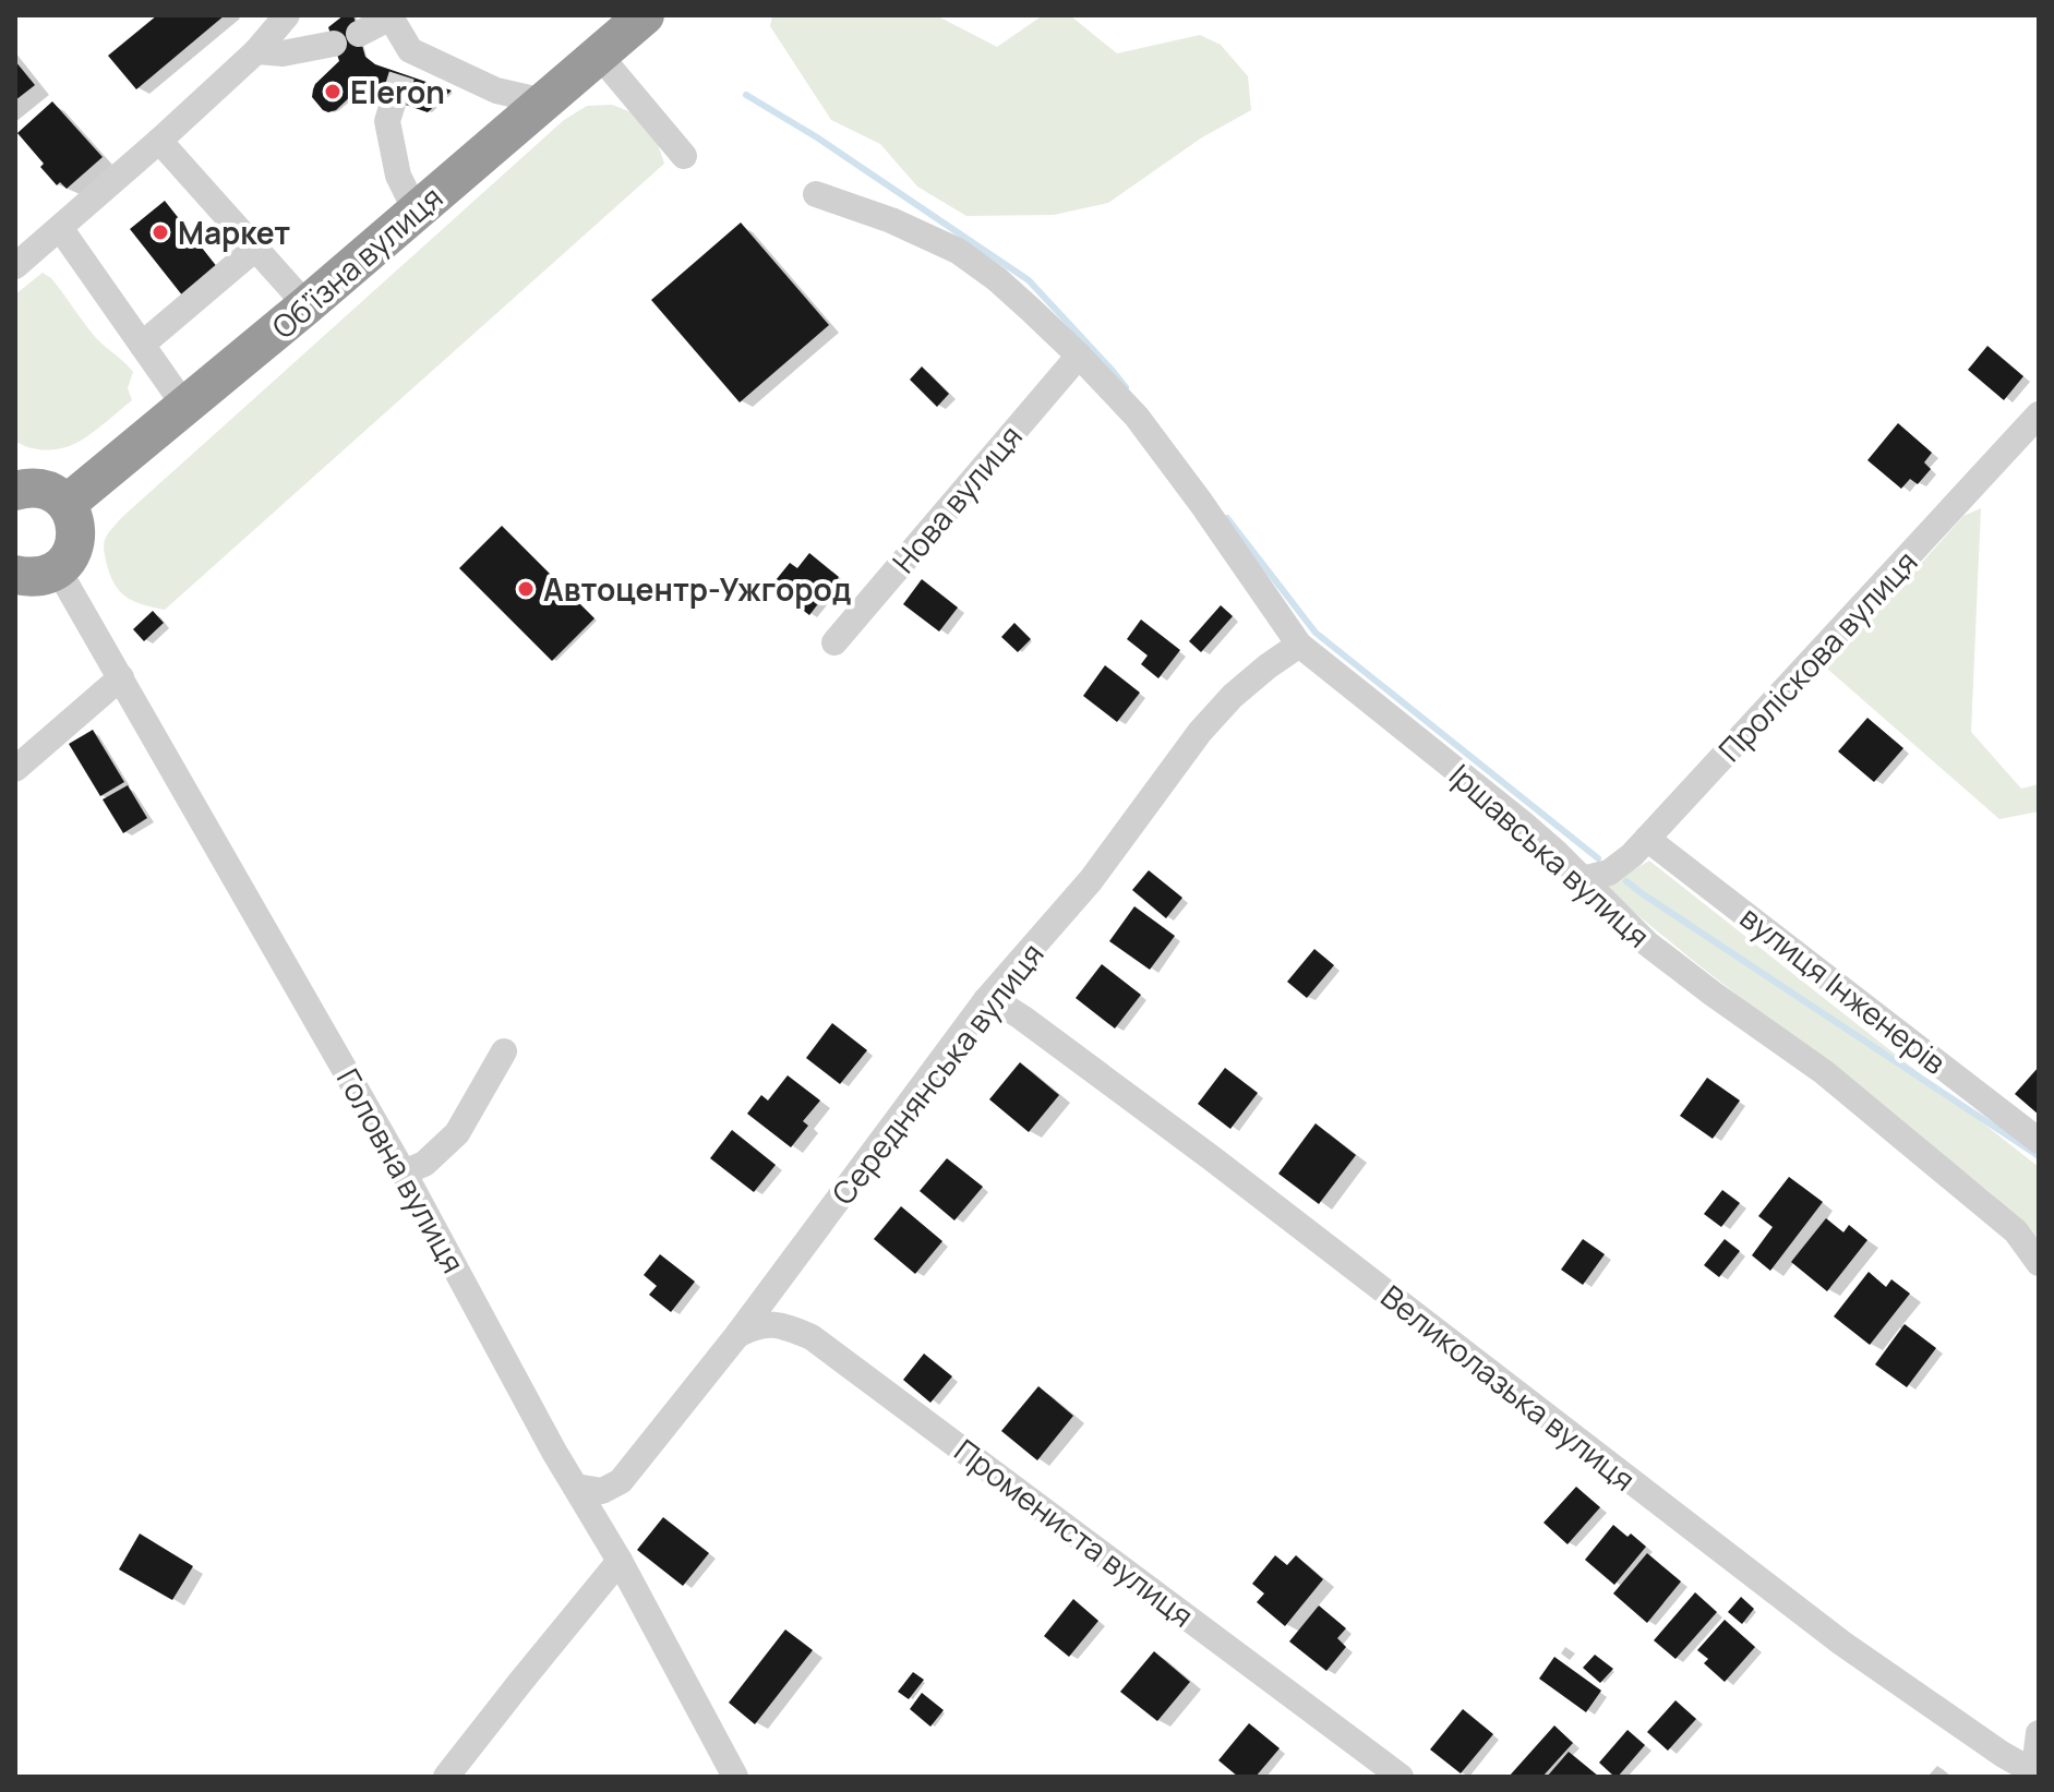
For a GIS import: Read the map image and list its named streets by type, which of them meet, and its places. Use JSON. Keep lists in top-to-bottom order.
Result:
{
  "streets": {
    "highway": ["Обʼїзна вулиця"],
    "street": [
      "Нова вулиця",
      "Проліскова вулиця",
      "Іршавська вулиця",
      "вулиця Інженерів",
      "Середнянська вулиця",
      "Головна вулиця",
      "Великолазька вулиця",
      "Промениста вулиця"
    ]
  },
  "crossings": [
    ["Нова вулиця", "Іршавська вулиця"],
    ["Проліскова вулиця", "Іршавська вулиця"],
    ["Проліскова вулиця", "вулиця Інженерів"],
    ["Іршавська вулиця", "Середнянська вулиця"],
    ["Середнянська вулиця", "Головна вулиця"],
    ["Середнянська вулиця", "Великолазька вулиця"],
    ["Середнянська вулиця", "Промениста вулиця"]
  ],
  "places": ["Eleron", "Маркет", "Автоцентр-Ужгород"]
}
